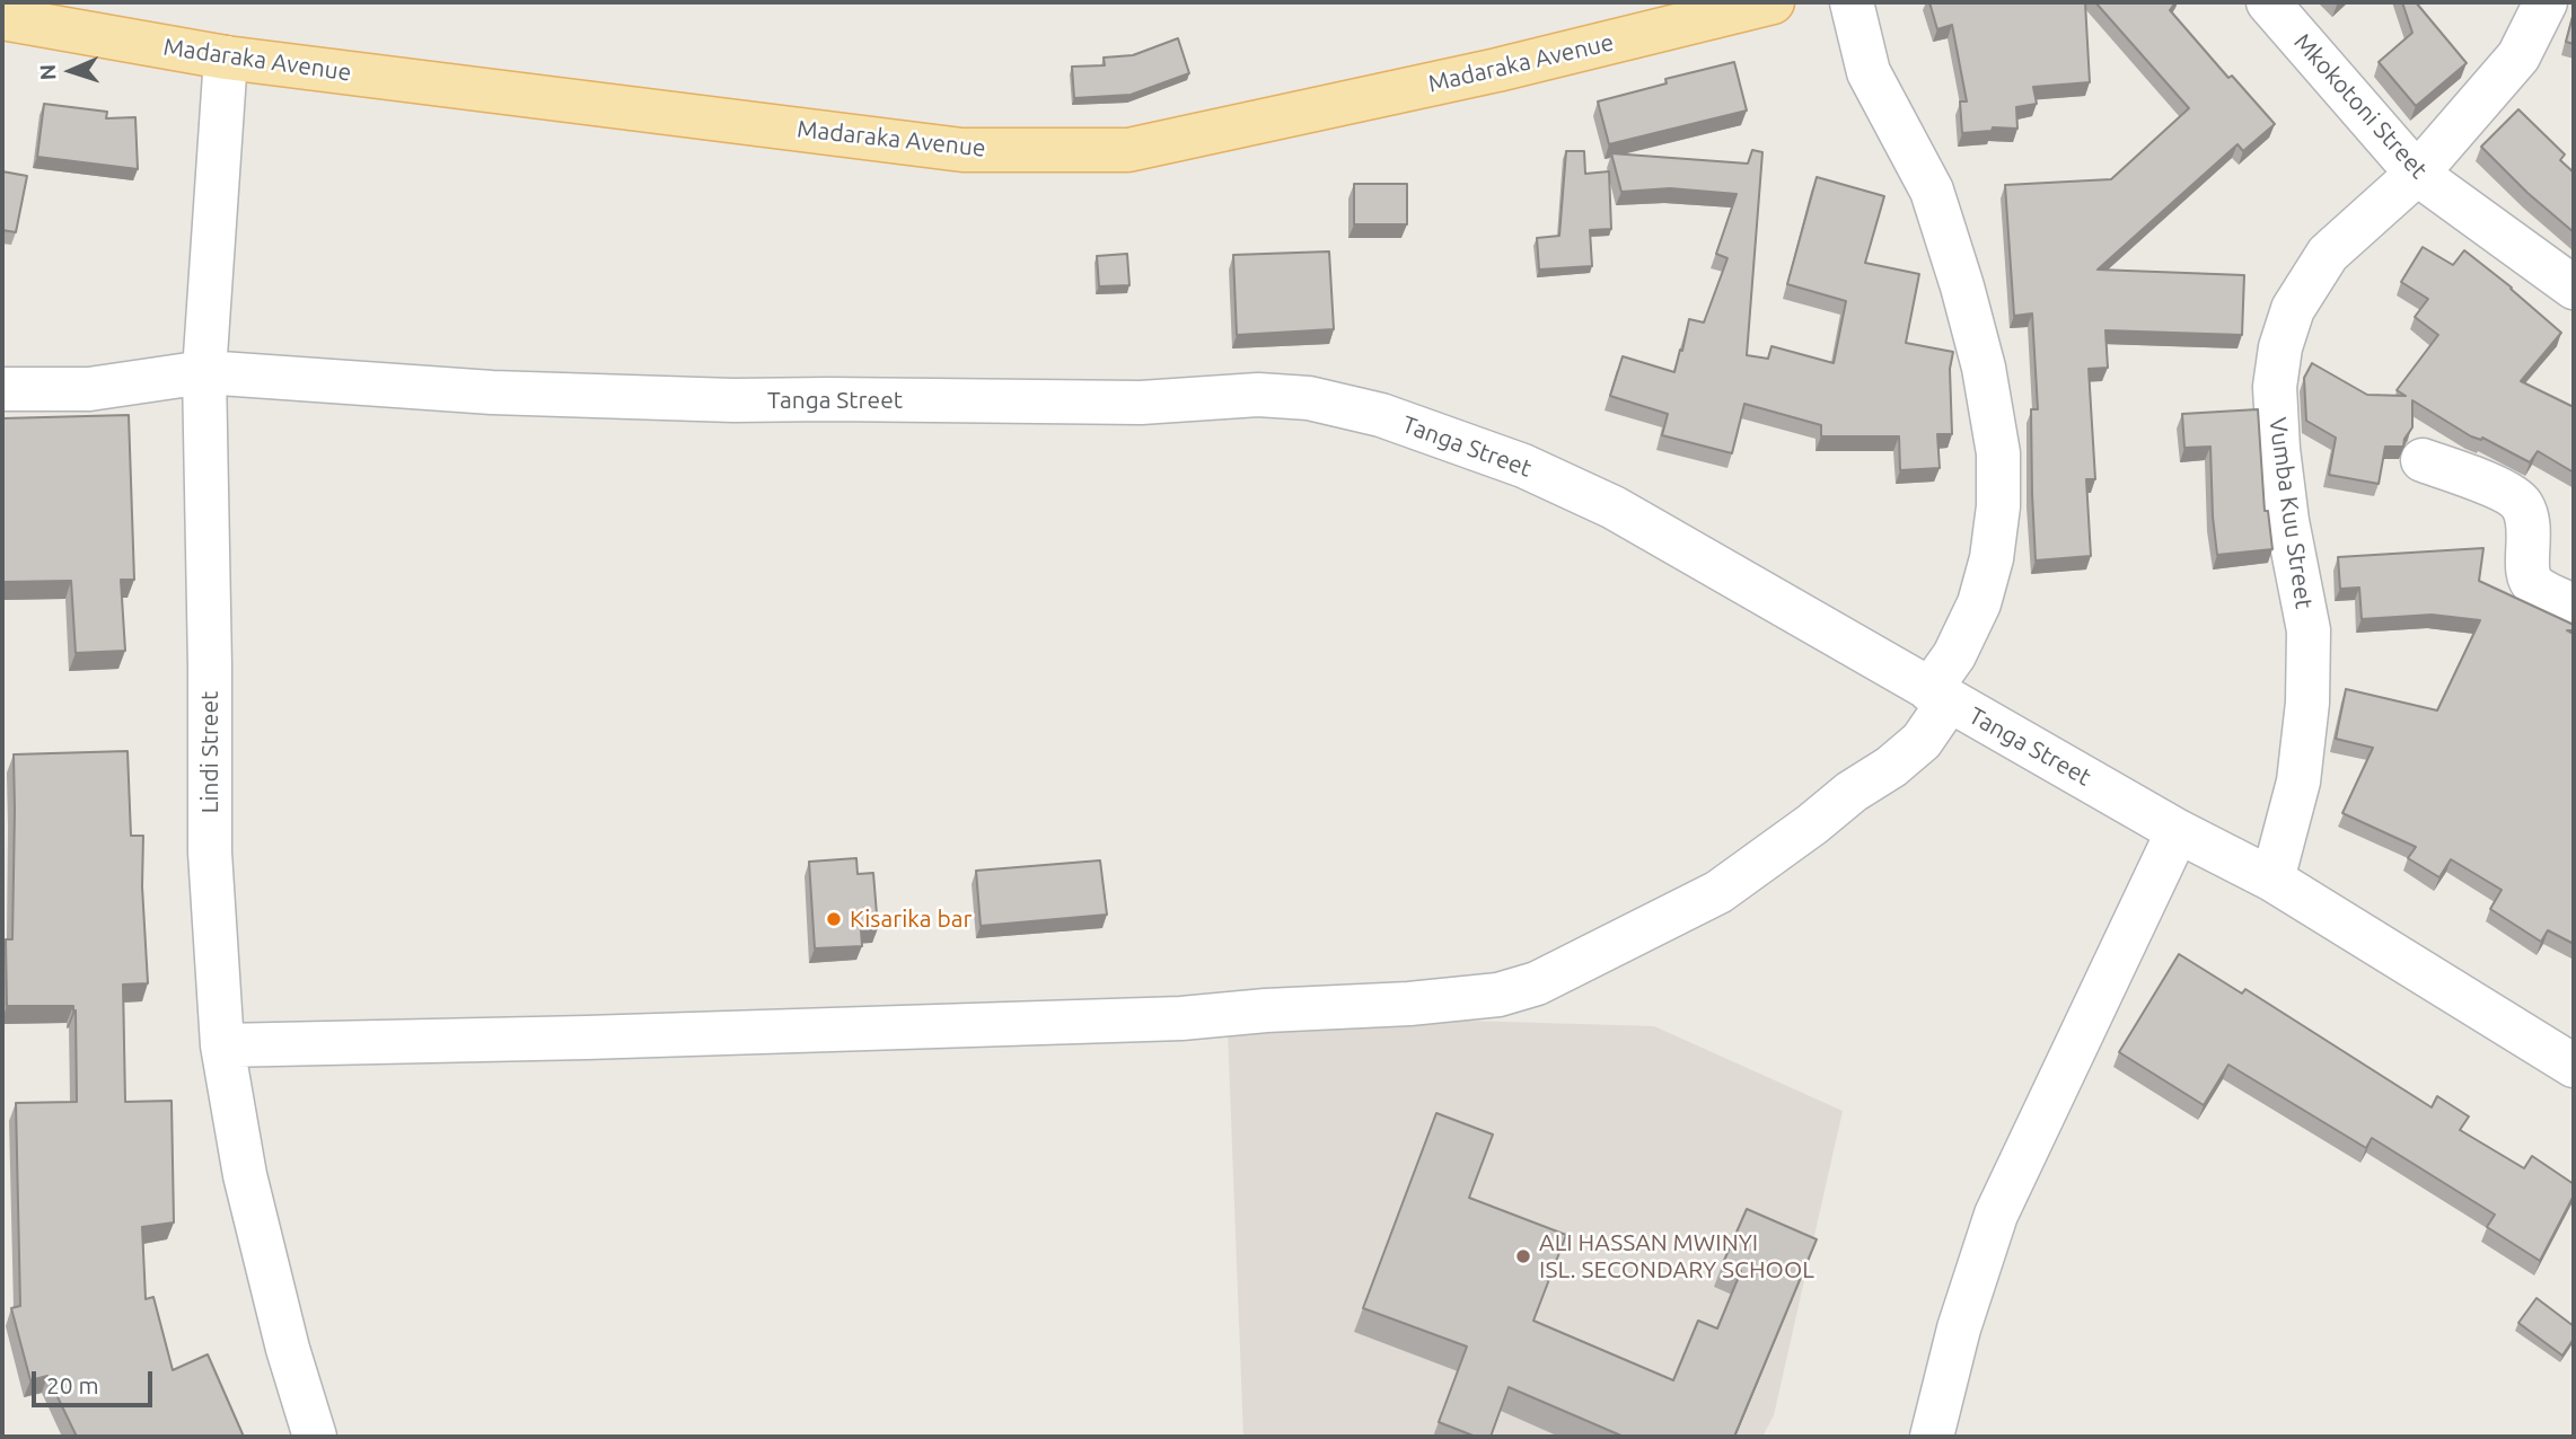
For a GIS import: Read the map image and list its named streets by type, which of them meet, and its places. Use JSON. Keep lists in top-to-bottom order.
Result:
{
  "streets": {
    "main road": ["Madaraka Avenue"],
    "street": [
      "Mkokotoni Street",
      "Tanga Street",
      "Vumba Kuu Street",
      "Lindi Street"
    ]
  },
  "crossings": [
    ["Madaraka Avenue", "Lindi Street"],
    ["Mkokotoni Street", "Vumba Kuu Street"],
    ["Tanga Street", "Vumba Kuu Street"],
    ["Tanga Street", "Lindi Street"]
  ],
  "places": ["Kisarika bar", "ALI HASSAN MWINYI ISL. SECONDARY SCHOOL"],
  "scale_bar": "20 m",
  "north": "left"
}
